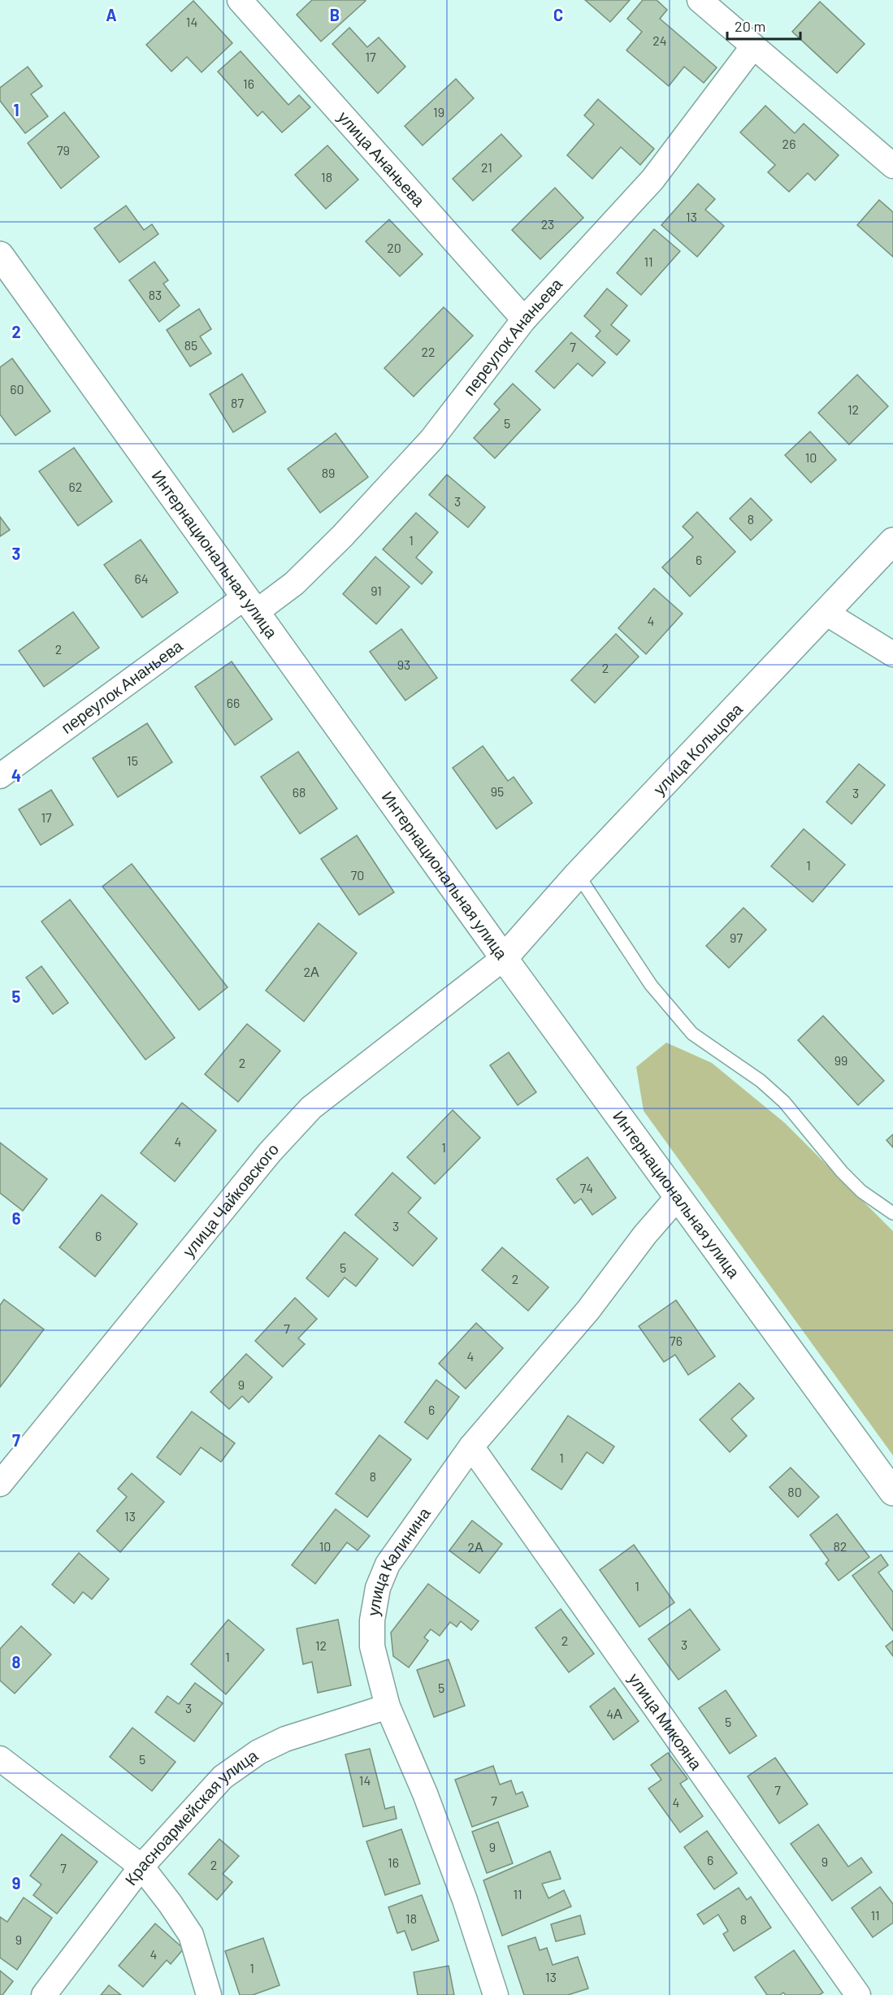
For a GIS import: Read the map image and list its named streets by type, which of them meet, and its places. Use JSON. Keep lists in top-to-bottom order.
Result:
{
  "streets": {
    "main road": ["Интернациональная улица", "улица Кольцова"],
    "street": [
      "улица Ананьева",
      "переулок Ананьева",
      "улица Чайковского",
      "улица Калинина",
      "улица Микояна",
      "Красноармейская улица"
    ]
  },
  "crossings": [
    ["улица Ананьева", "переулок Ананьева"],
    ["переулок Ананьева", "Интернациональная улица"],
    ["Интернациональная улица", "улица Кольцова"],
    ["Интернациональная улица", "улица Чайковского"],
    ["Интернациональная улица", "улица Калинина"],
    ["улица Кольцова", "улица Чайковского"],
    ["улица Калинина", "улица Микояна"],
    ["улица Калинина", "Красноармейская улица"]
  ],
  "house_numbers": [
    "14",
    "24",
    "17",
    "16",
    "19",
    "26",
    "79",
    "21",
    "18",
    "13",
    "23",
    "20",
    "11",
    "83",
    "85",
    "7",
    "22",
    "60",
    "87",
    "12",
    "5",
    "10",
    "89",
    "62",
    "3",
    "8",
    "1",
    "6",
    "64",
    "91",
    "4",
    "2",
    "93",
    "2",
    "66",
    "15",
    "95",
    "68",
    "3",
    "17",
    "1",
    "70",
    "97",
    "2А",
    "99",
    "2",
    "4",
    "1",
    "74",
    "3",
    "6",
    "5",
    "2",
    "7",
    "76",
    "4",
    "9",
    "6",
    "1",
    "8",
    "80",
    "13",
    "10",
    "82",
    "2А",
    "1",
    "2",
    "3",
    "12",
    "1",
    "5",
    "3",
    "4А",
    "5",
    "5",
    "14",
    "7",
    "7",
    "4",
    "9",
    "6",
    "9",
    "16",
    "2",
    "7",
    "11",
    "11",
    "18",
    "8",
    "9",
    "4",
    "1",
    "13"
  ],
  "scale_bar": "20 m",
  "grid": {
    "columns": ["A", "B", "C"],
    "rows": [
      "1",
      "2",
      "3",
      "4",
      "5",
      "6",
      "7",
      "8",
      "9"
    ]
  }
}
